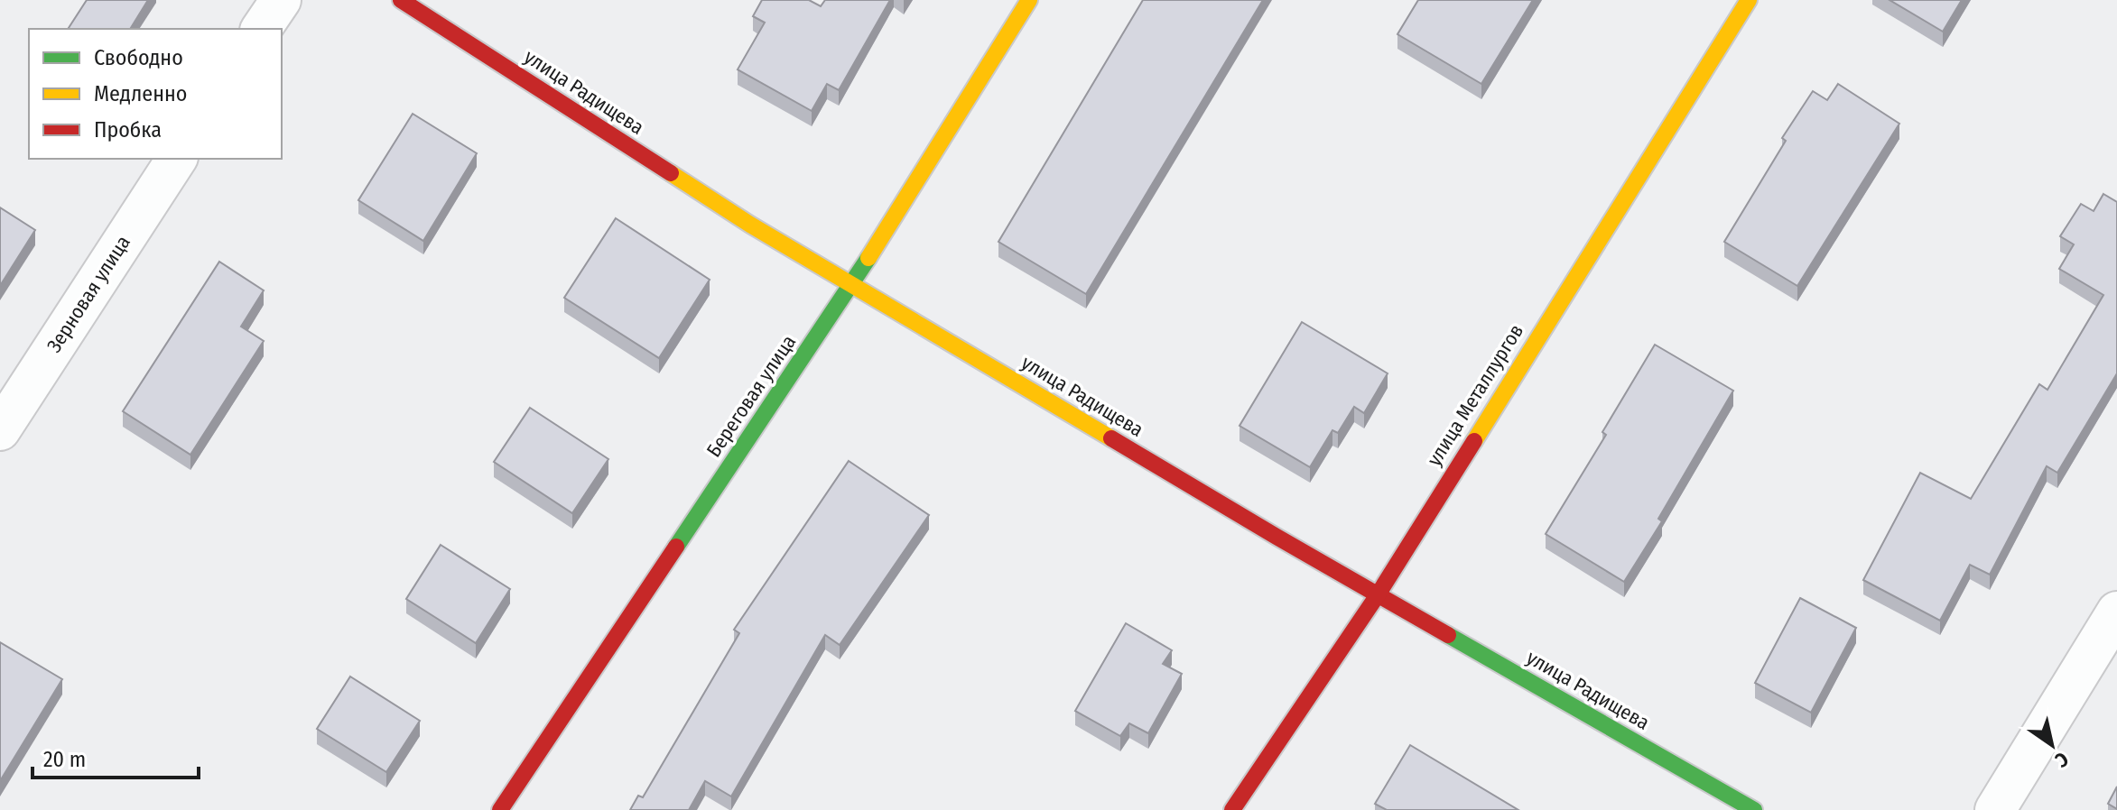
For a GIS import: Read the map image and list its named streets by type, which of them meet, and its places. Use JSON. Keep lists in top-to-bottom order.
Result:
{
  "streets": {
    "street": [
      "улица Радищева",
      "Зерновая улица",
      "улица Металлургов",
      "Береговая улица"
    ]
  },
  "crossings": [
    ["улица Радищева", "улица Металлургов"],
    ["улица Радищева", "Береговая улица"]
  ],
  "legend": ["Свободно", "Медленно", "Пробка"],
  "scale_bar": "20 m",
  "north": "bottom right"
}
